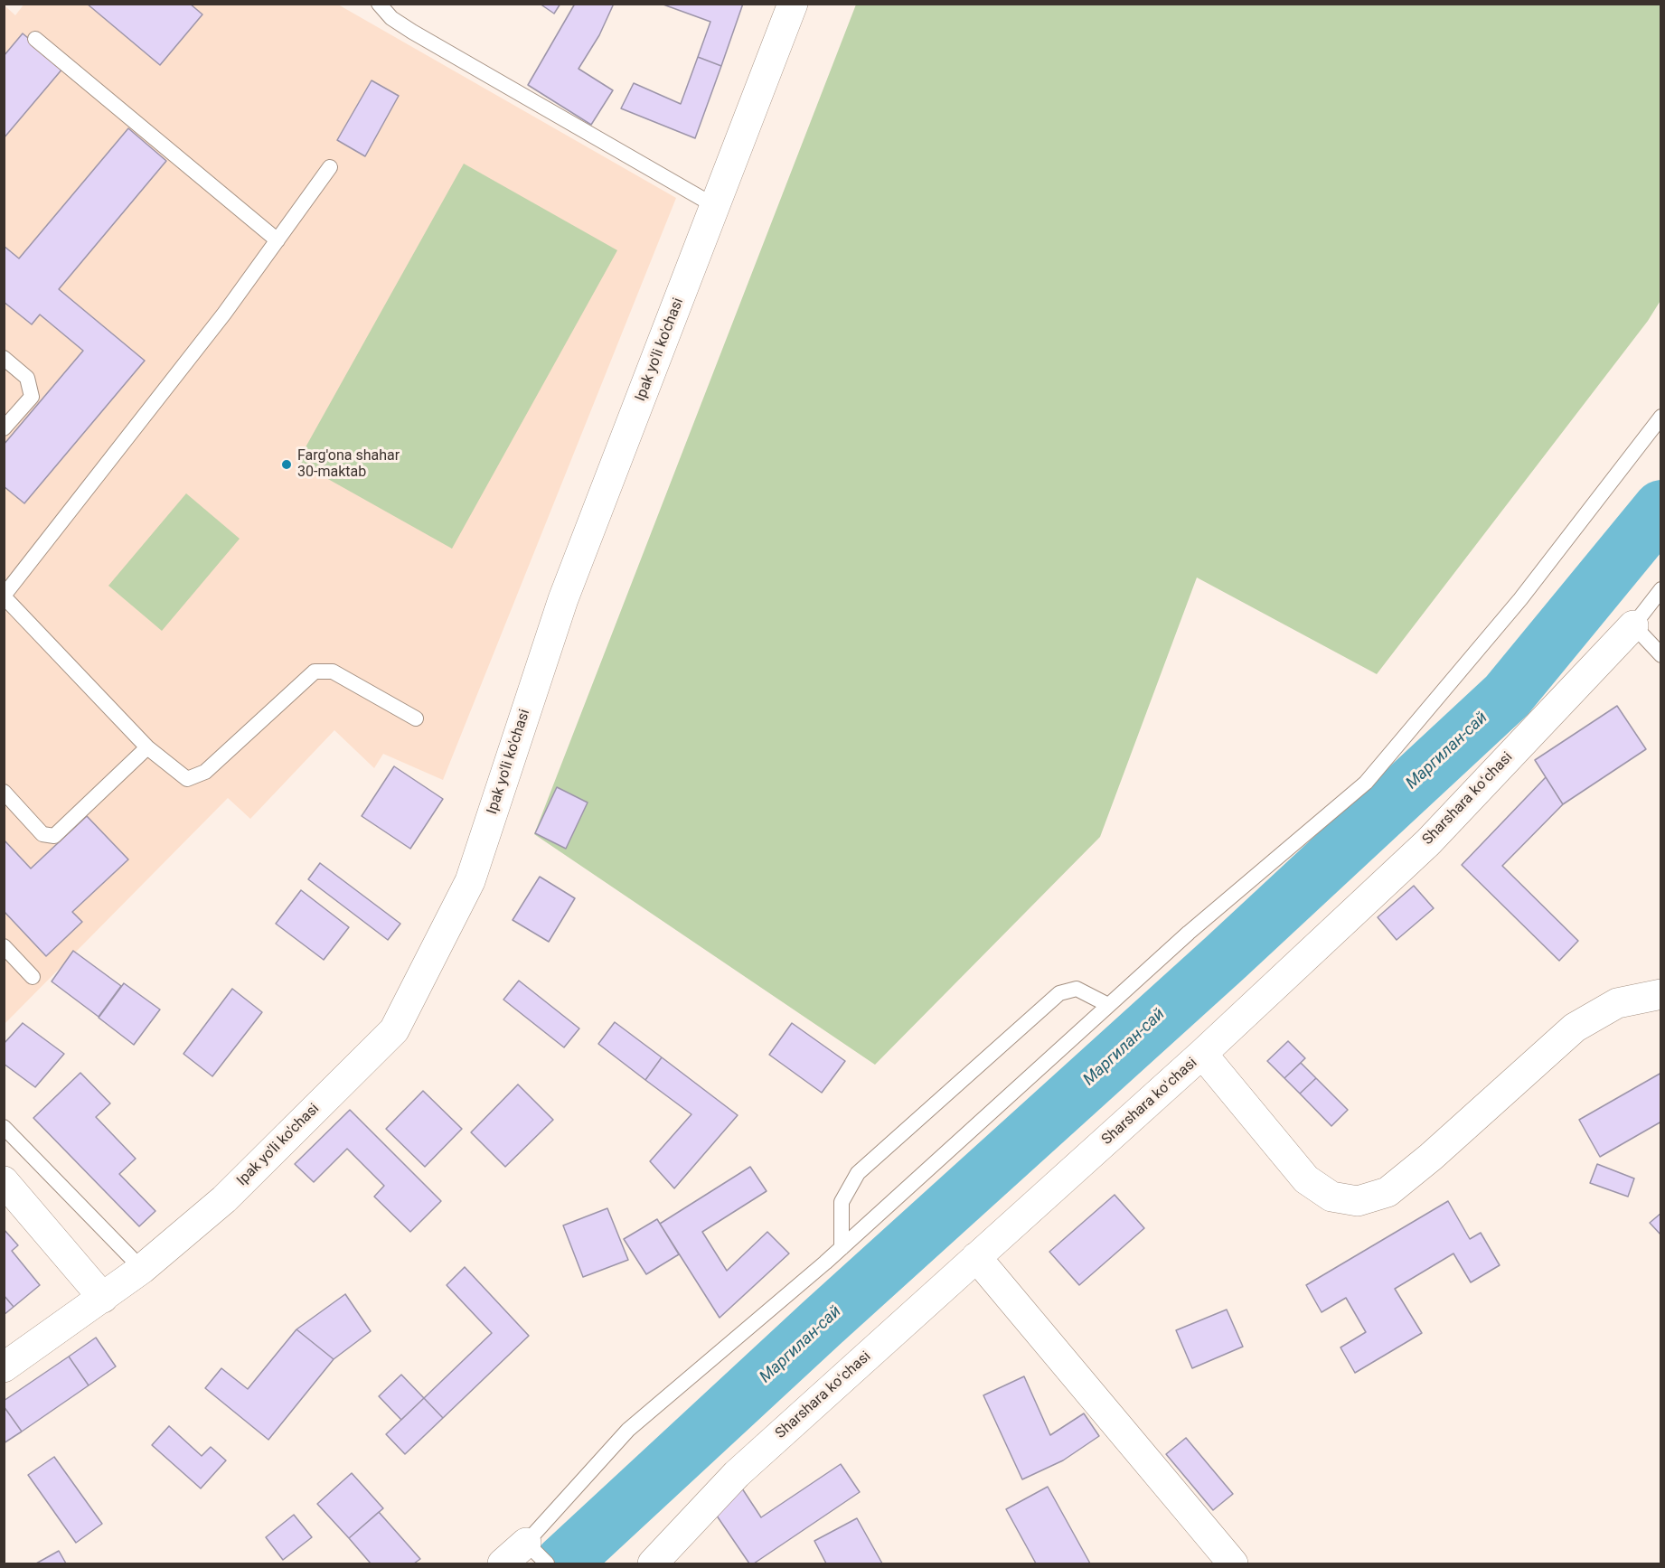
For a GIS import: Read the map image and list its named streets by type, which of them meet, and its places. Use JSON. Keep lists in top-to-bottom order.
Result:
{
  "streets": {
    "street": ["Ipak yo'li ko'chasi", "Sharshara koʻchasi"]
  },
  "water": ["Маргилан-сай"],
  "places": ["Farg'ona shahar 30-maktab"]
}
